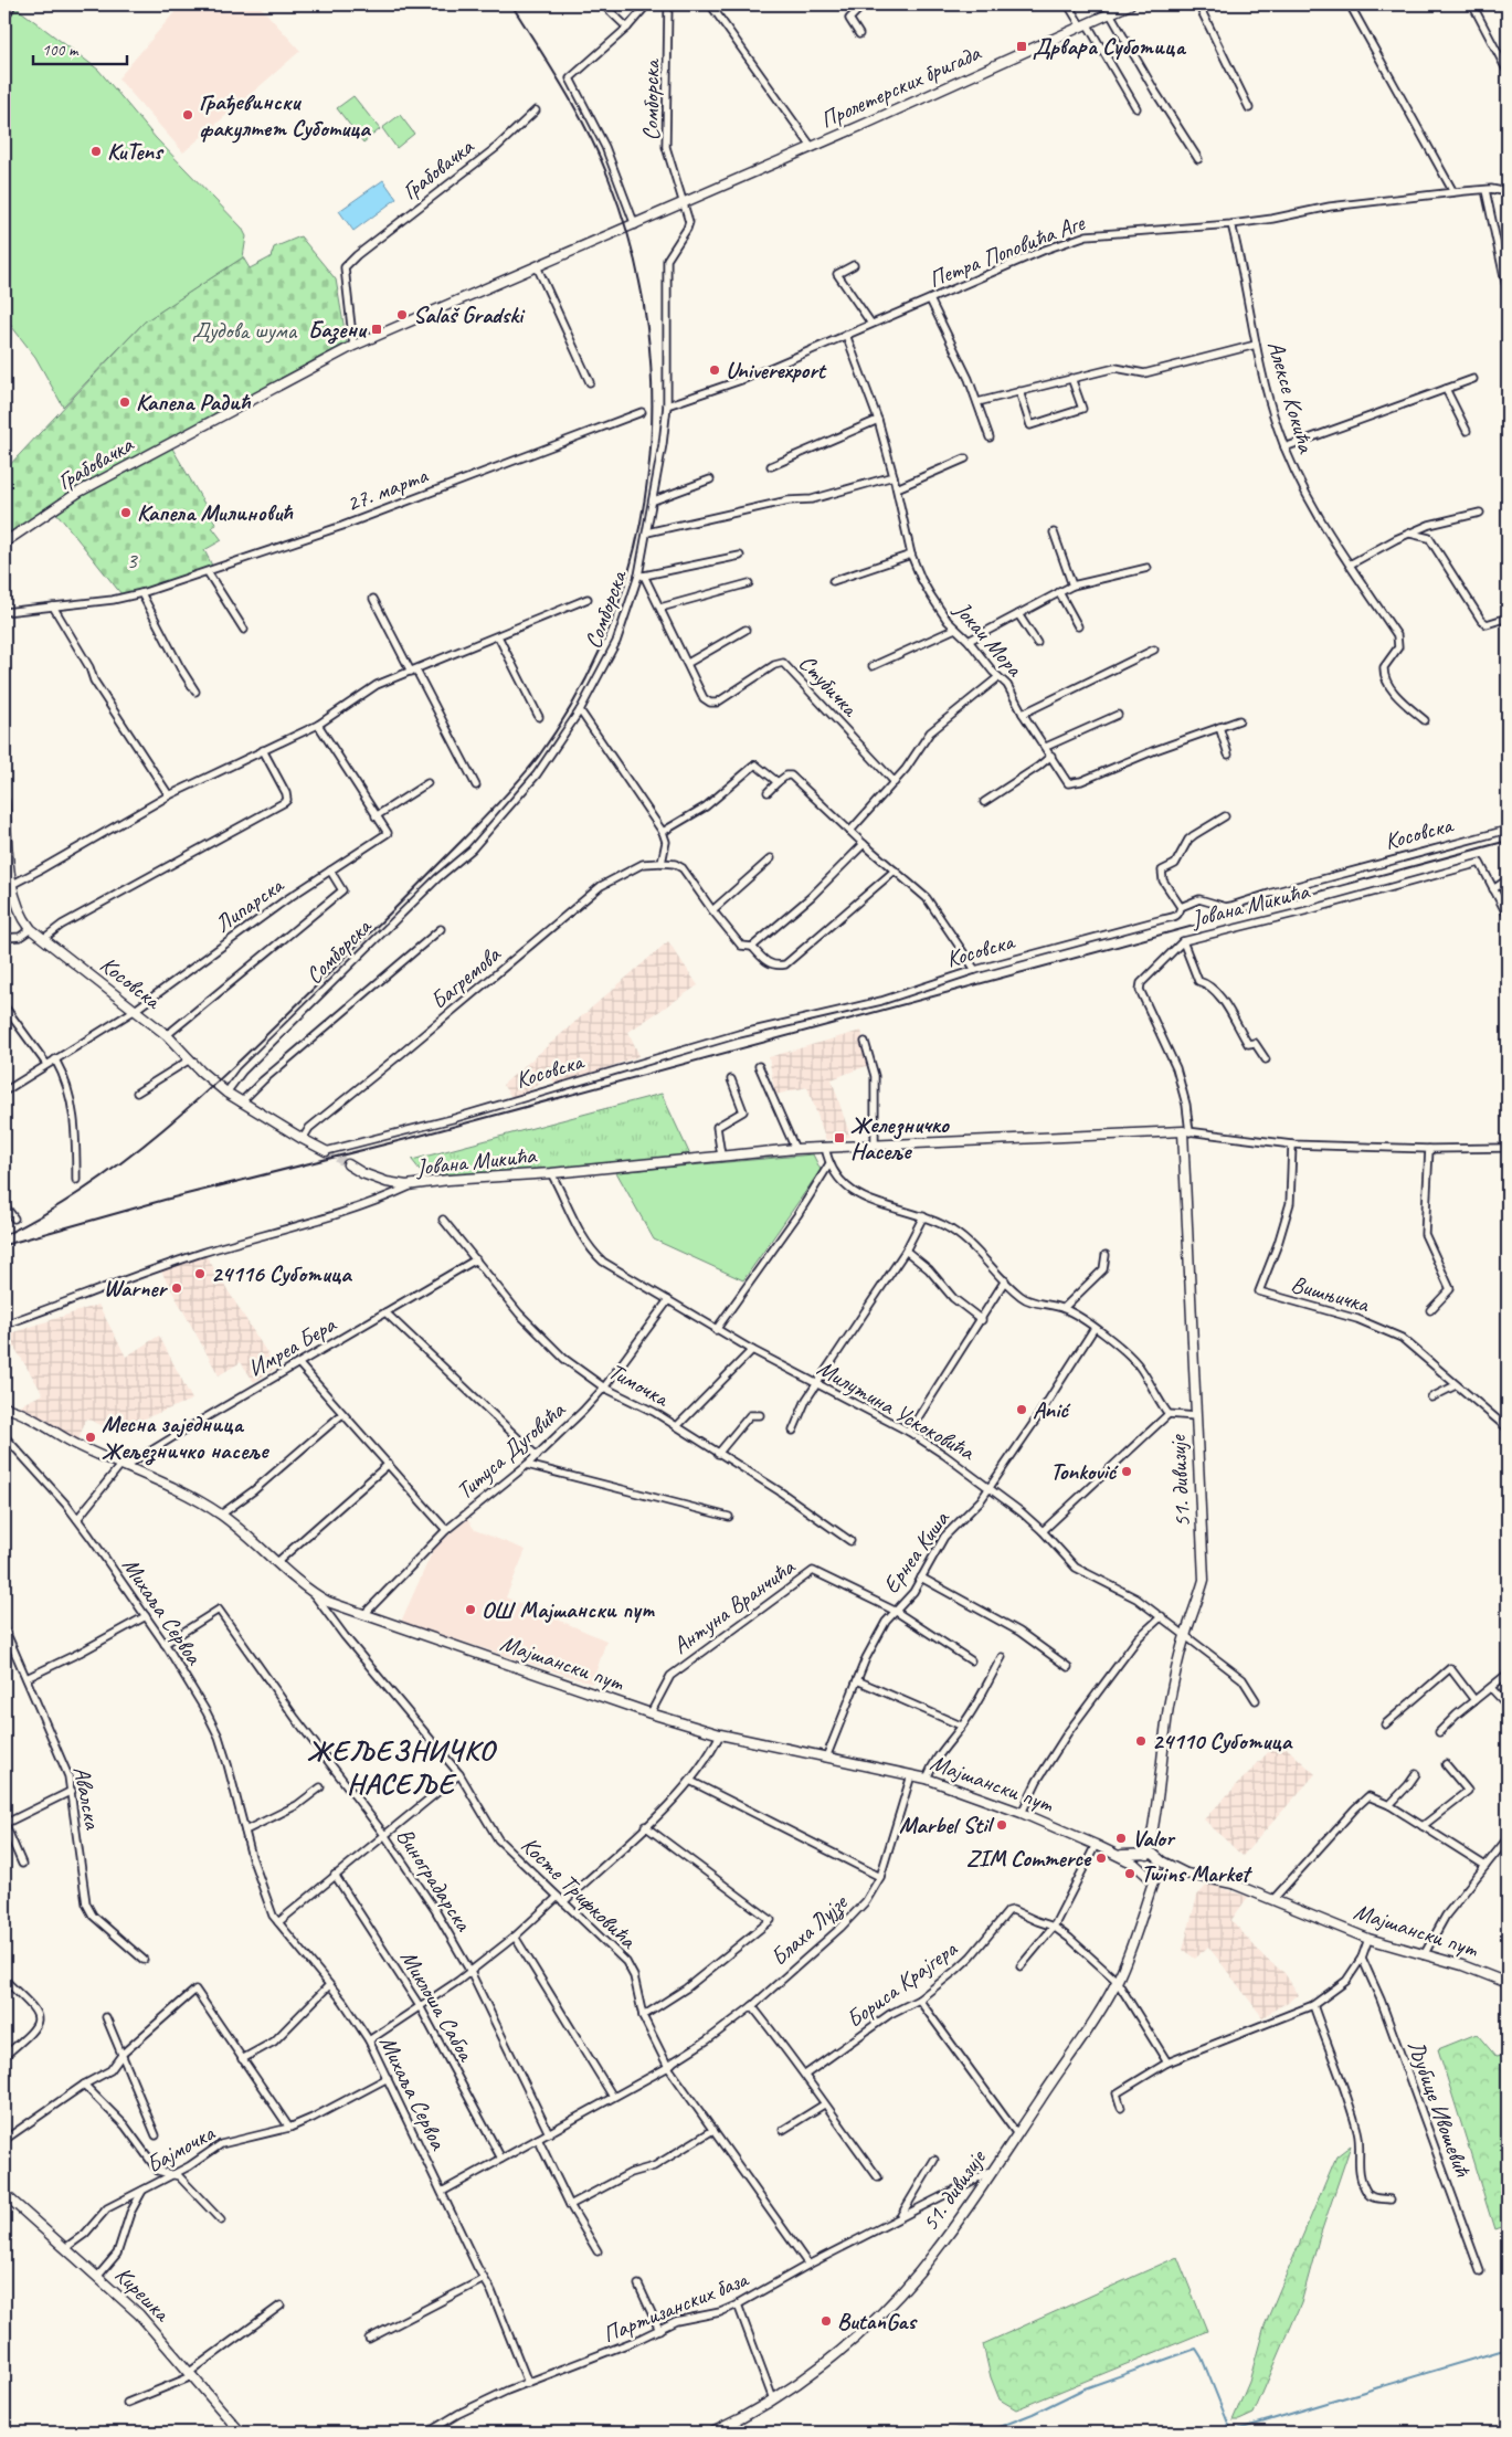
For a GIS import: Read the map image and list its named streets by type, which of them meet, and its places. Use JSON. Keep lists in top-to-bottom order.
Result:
{
  "streets": {
    "street": [
      "Пролетерских бригада",
      "Сомборска",
      "Грабовачка",
      "Петра Поповића Аге",
      "Алексе Кокића",
      "27. марта",
      "Јокаи Мора",
      "Стубичка",
      "Косовска",
      "Липарска",
      "Јована Микића",
      "Багремова",
      "Вишњичка",
      "Имреа Бера",
      "Тимочка",
      "Милутина Ускоковића",
      "Титуса Дуговића",
      "51. дивизије",
      "Ернеа Киша",
      "Антуна Вранчића",
      "Михаља Сервоа",
      "Мајшански пут",
      "Авалска",
      "Виноградарска",
      "Косте Трифковића",
      "Блаха Лујзе",
      "Бориса Крајгера",
      "Миклоша Сабоа",
      "Љубице Ивошевић",
      "Бајмочка",
      "Кирешка",
      "Партизанских база"
    ]
  },
  "crossings": [
    ["Пролетерских бригада", "Сомборска"],
    ["Пролетерских бригада", "Грабовачка"],
    ["Сомборска", "Грабовачка"],
    ["Сомборска", "Петра Поповића Аге"],
    ["Сомборска", "Стубичка"],
    ["Сомборска", "Косовска"],
    ["Петра Поповића Аге", "Алексе Кокића"],
    ["Петра Поповића Аге", "Јокаи Мора"],
    ["Косовска", "Липарска"],
    ["Косовска", "Багремова"],
    ["Јована Микића", "Вишњичка"],
    ["Јована Микића", "Милутина Ускоковића"],
    ["Јована Микића", "51. дивизије"],
    ["Имреа Бера", "Тимочка"],
    ["Имреа Бера", "Михаља Сервоа"],
    ["Имреа Бера", "Мајшански пут"],
    ["Тимочка", "Титуса Дуговића"],
    ["Милутина Ускоковића", "Титуса Дуговића"],
    ["Милутина Ускоковића", "51. дивизије"],
    ["Милутина Ускоковића", "Ернеа Киша"],
    ["Титуса Дуговића", "Мајшански пут"],
    ["51. дивизије", "Мајшански пут"],
    ["51. дивизије", "Бориса Крајгера"],
    ["51. дивизије", "Партизанских база"],
    ["Ернеа Киша", "Антуна Вранчића"],
    ["Ернеа Киша", "Мајшански пут"],
    ["Антуна Вранчића", "Мајшански пут"],
    ["Михаља Сервоа", "Виноградарска"],
    ["Михаља Сервоа", "Блаха Лујзе"],
    ["Михаља Сервоа", "Бајмочка"],
    ["Михаља Сервоа", "Партизанских база"],
    ["Мајшански пут", "Косте Трифковића"],
    ["Мајшански пут", "Блаха Лујзе"],
    ["Виноградарска", "Блаха Лујзе"],
    ["Косте Трифковића", "Блаха Лујзе"],
    ["Косте Трифковића", "Партизанских база"],
    ["Блаха Лујзе", "Миклоша Сабоа"],
    ["Бајмочка", "Кирешка"]
  ],
  "districts": ["ЖЕЉЕЗНИЧКО НАСЕЉЕ"],
  "parks": ["Дудова шума", "3"],
  "places": {
    "transit": ["Дрвара Суботица", "Базени", "Железничко Насеље"],
    "other": [
      "Грађевински факултет Суботица",
      "KuTens",
      "Salaš Gradski",
      "Univerexport",
      "Капела Радић",
      "Капела Милиновић",
      "24116 Суботица",
      "Warner",
      "Anić",
      "Месна заједница Жељезничко насеље",
      "Tonković",
      "ОШ Мајшански пут",
      "24110 Суботица",
      "Marbel Stil",
      "Valor",
      "ZIM Commerce",
      "Twins Market",
      "ButanGas"
    ]
  },
  "scale_bar": "100 m"
}
